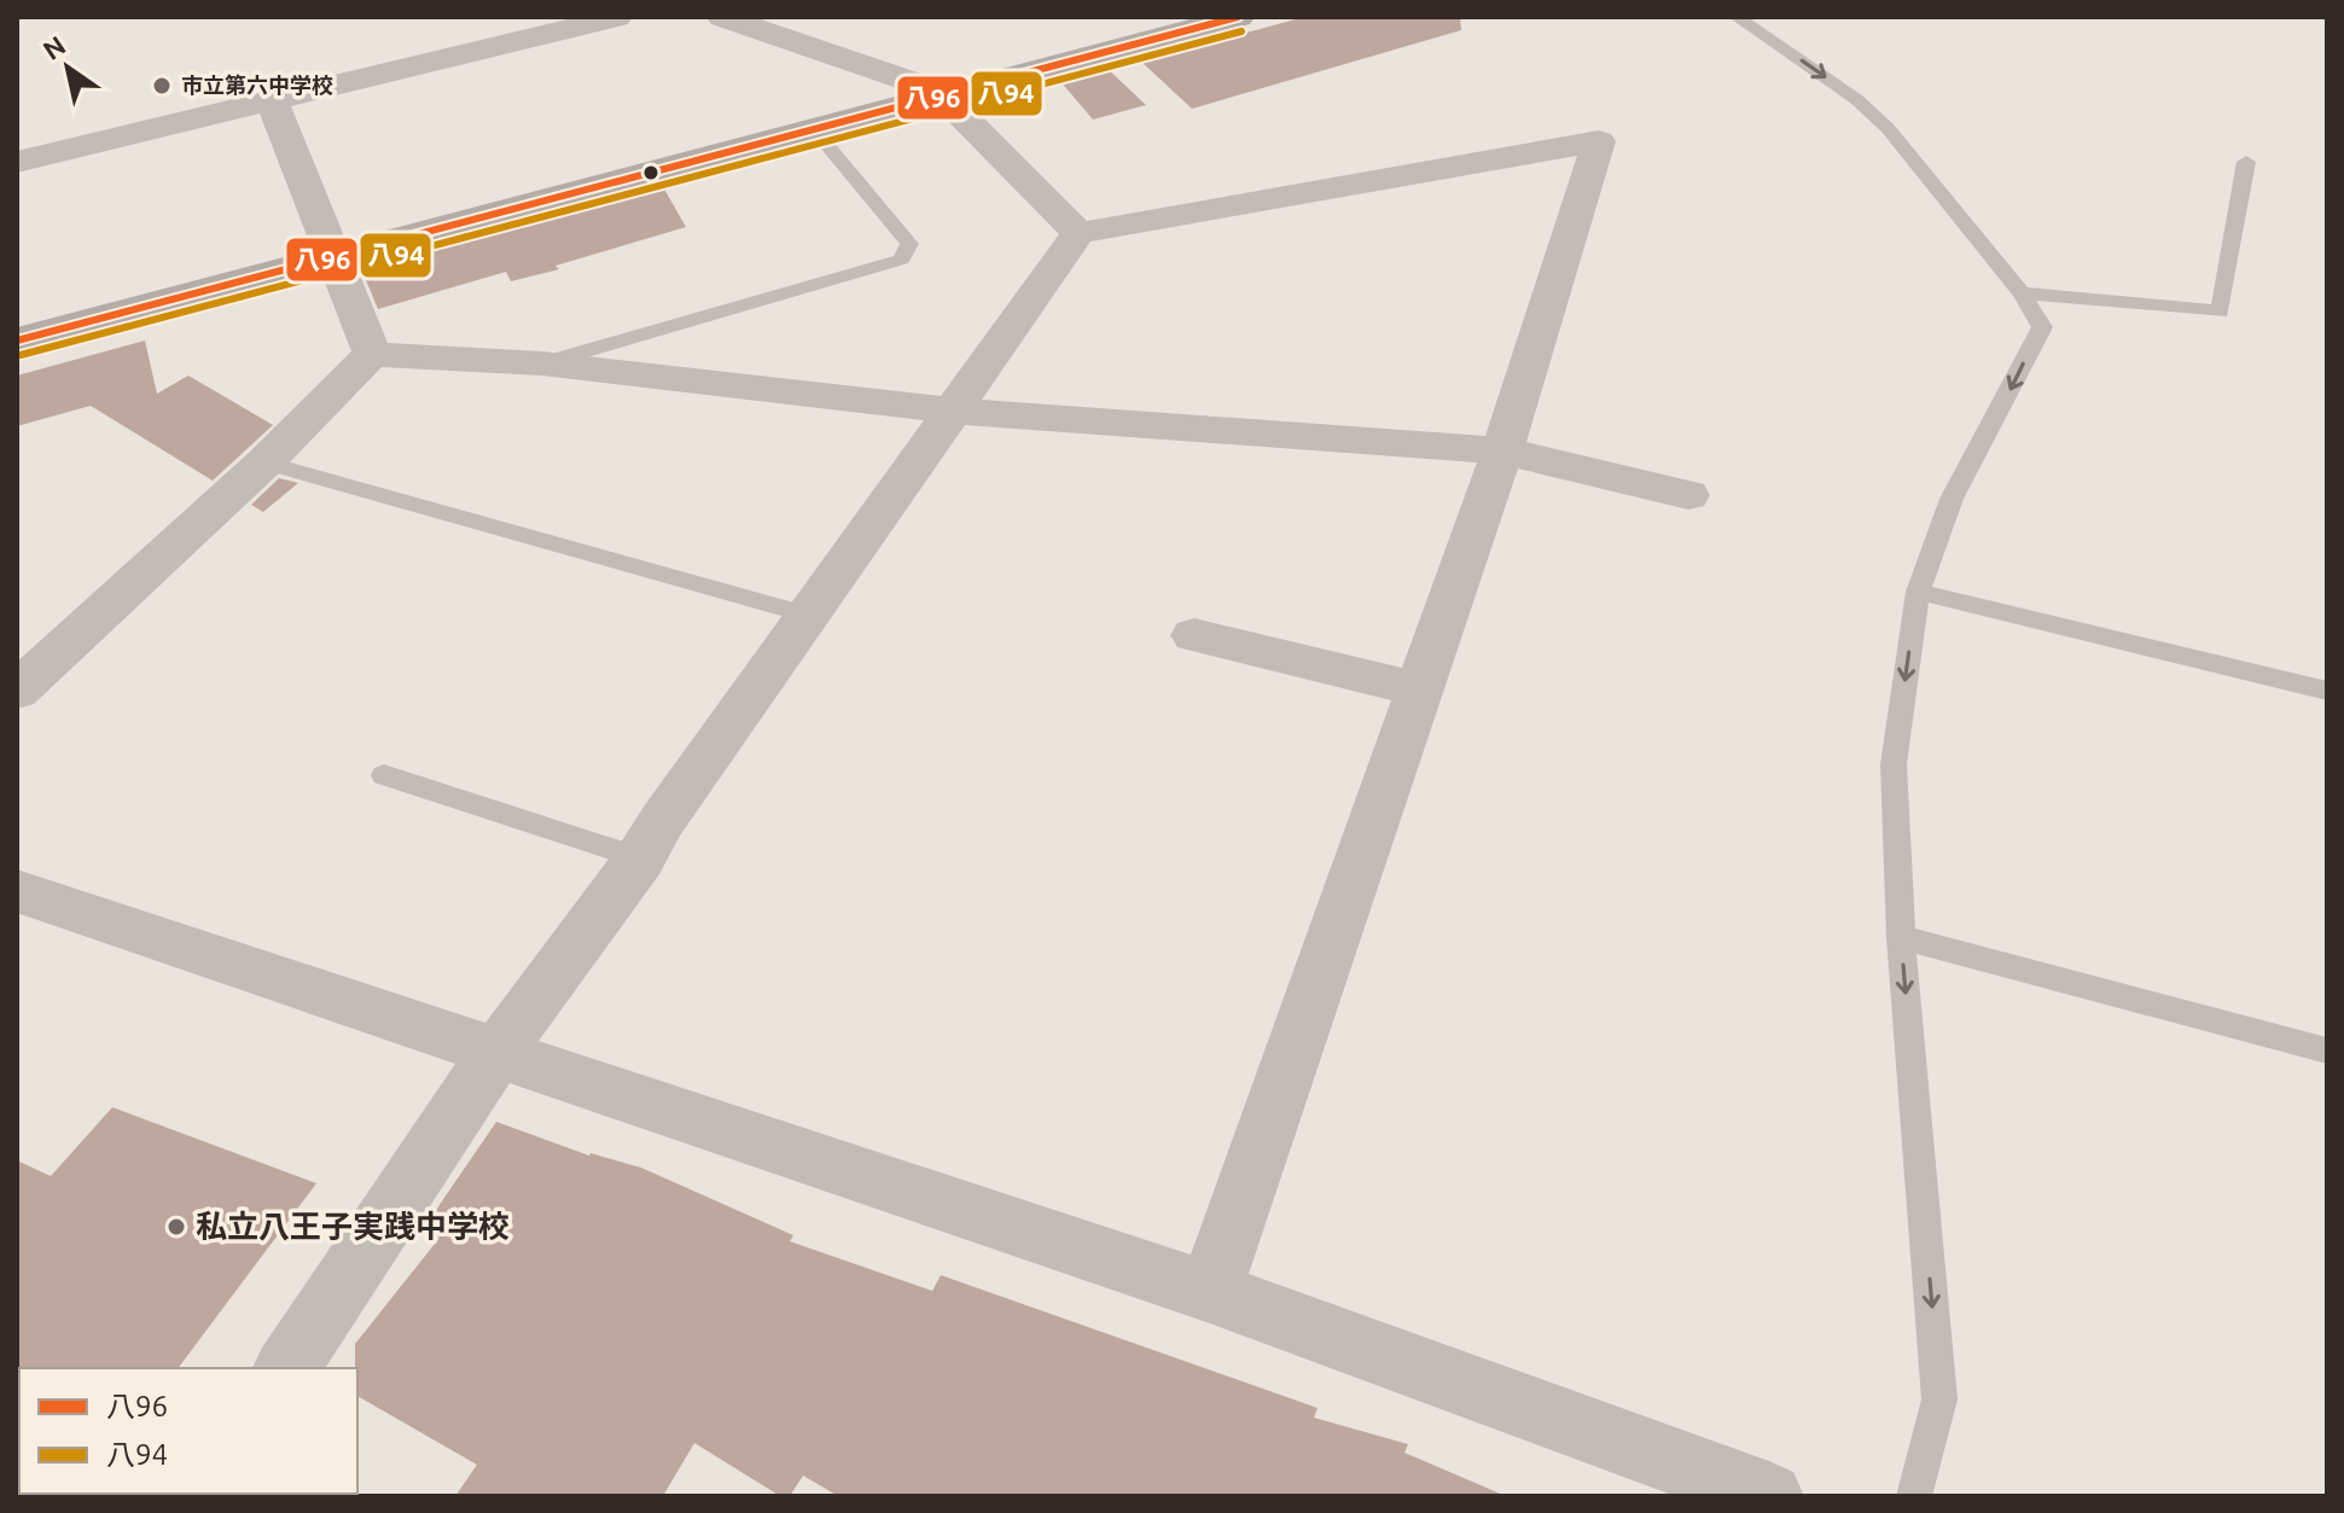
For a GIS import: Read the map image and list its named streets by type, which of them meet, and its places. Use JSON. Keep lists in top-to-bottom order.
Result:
{
  "places": ["市立第六中学校", "私立八王子実践中学校"],
  "lines": ["transit line 八96", "transit line 八94"],
  "legend": ["八96", "八94"],
  "north": "top left"
}
